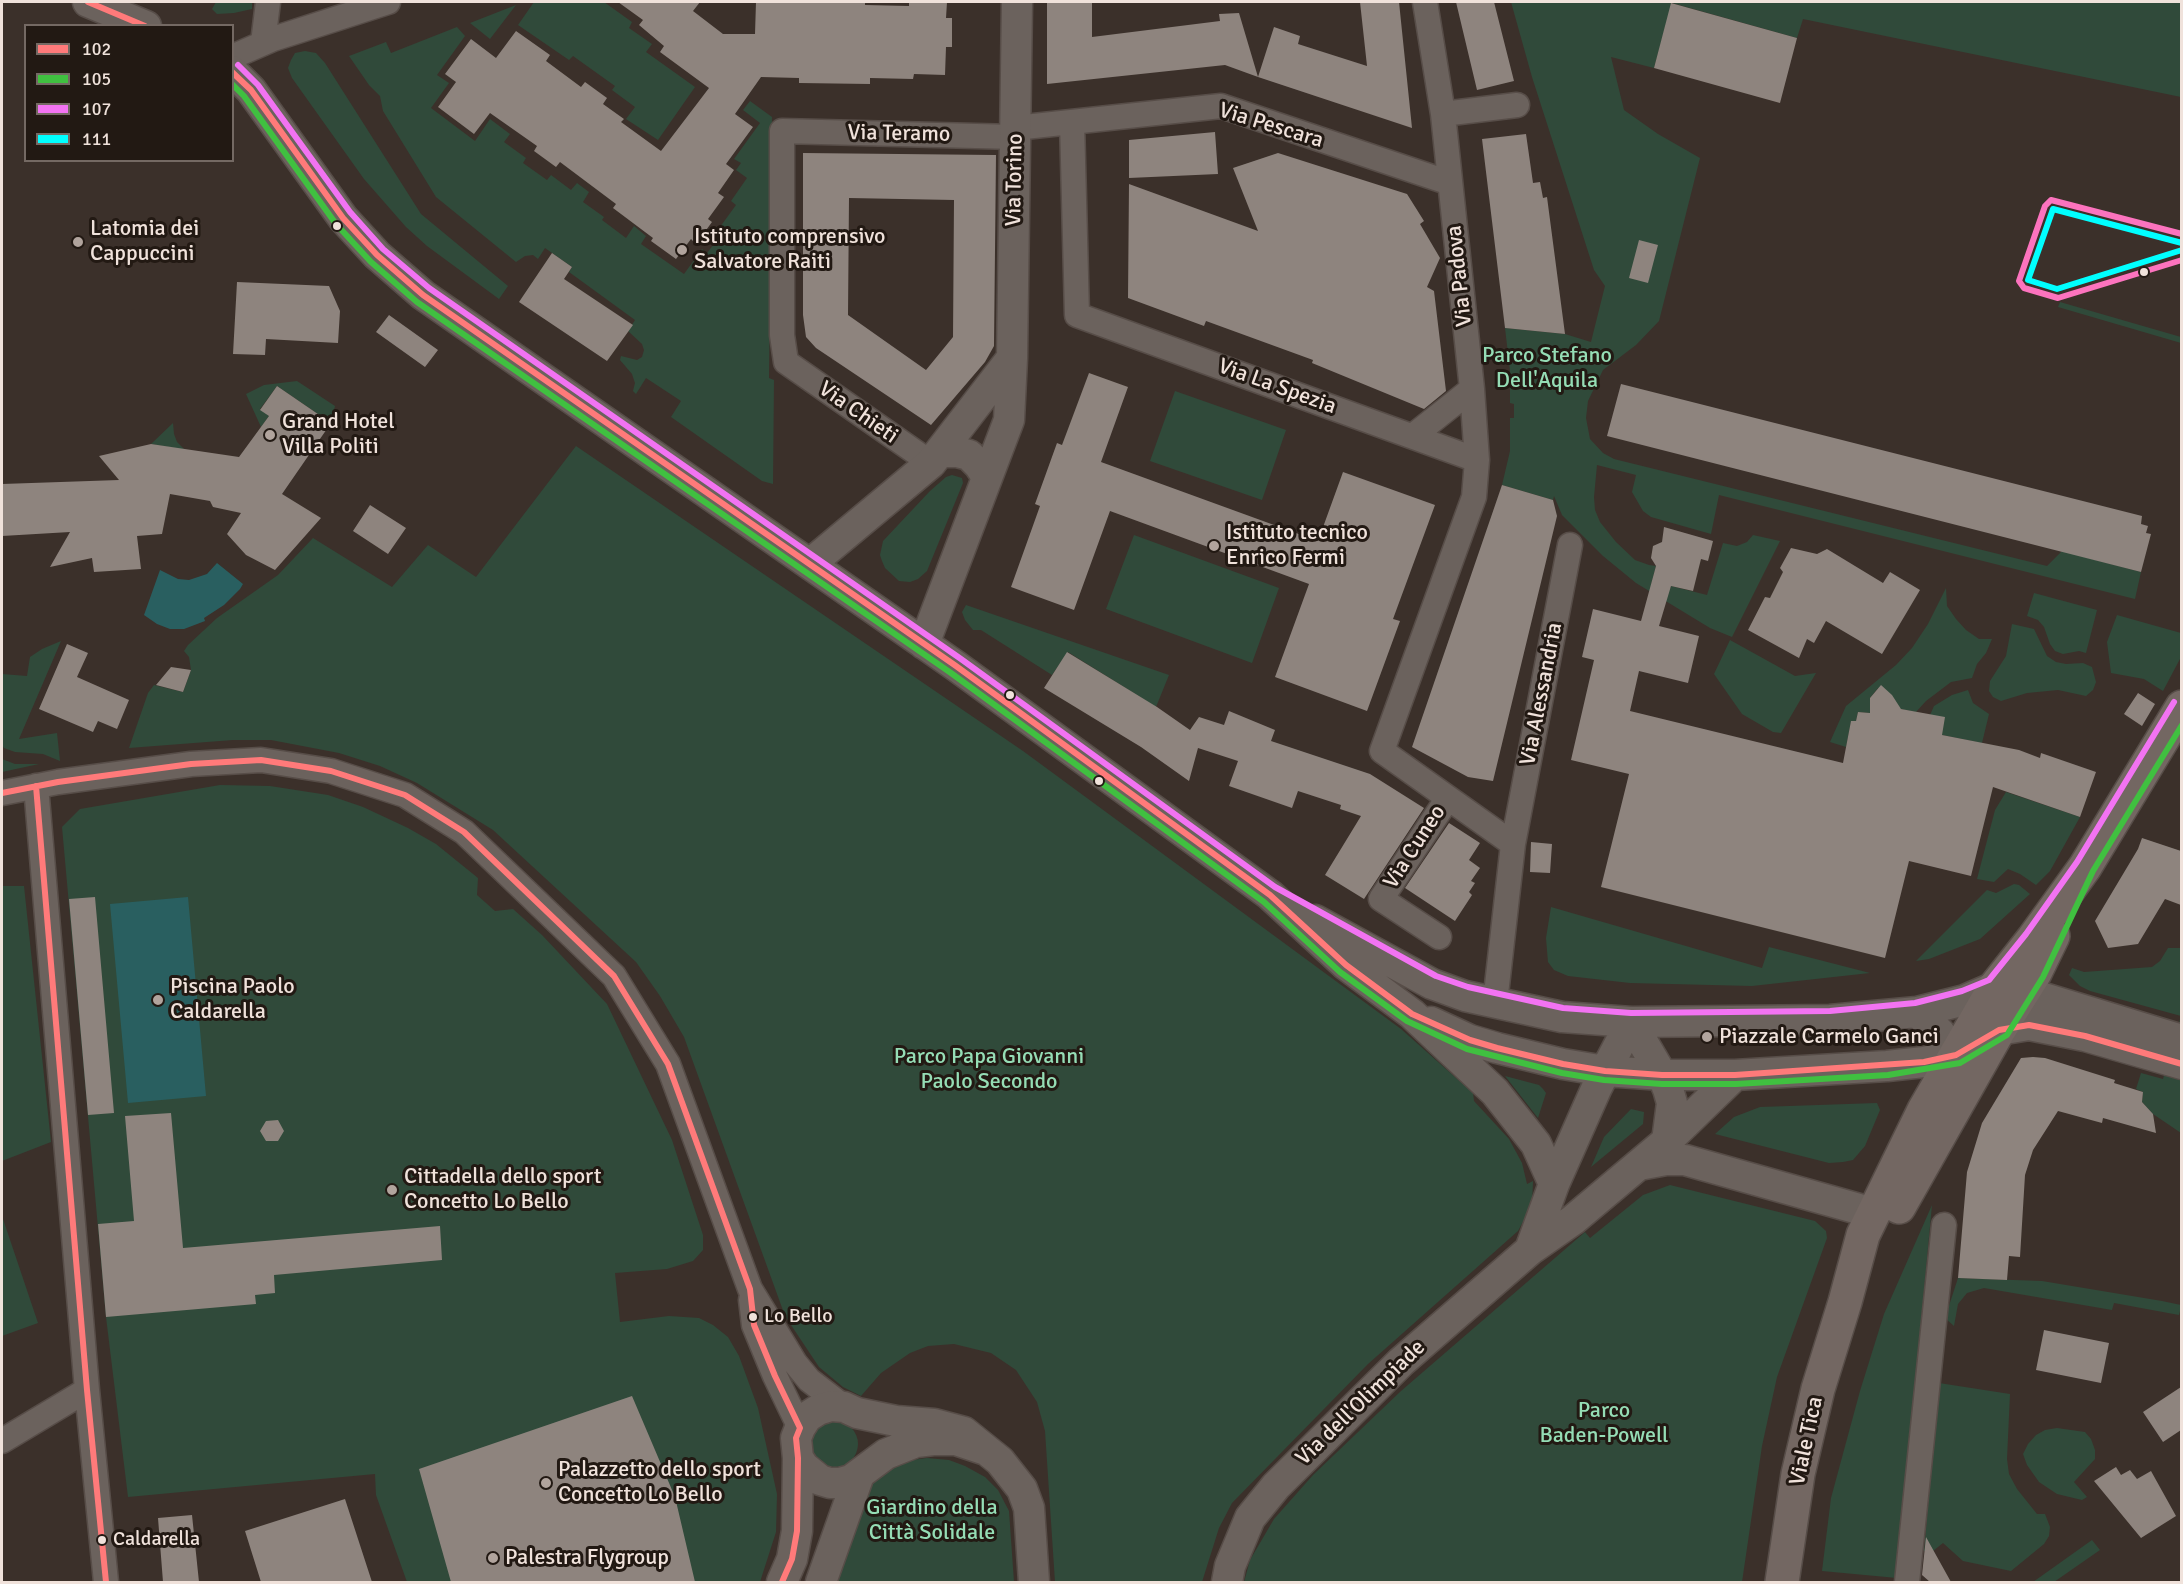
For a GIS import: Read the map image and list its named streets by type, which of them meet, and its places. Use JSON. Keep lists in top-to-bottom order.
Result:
{
  "streets": {
    "main road": ["Viale Tica"],
    "street": [
      "Via Pescara",
      "Via Teramo",
      "Via Torino",
      "Via Padova",
      "Via La Spezia",
      "Via Chieti",
      "Via Alessandria",
      "Via Cuneo",
      "Via dell'Olimpiade"
    ]
  },
  "crossings": [
    ["Via Pescara", "Via Teramo"],
    ["Via Pescara", "Via Torino"],
    ["Via Pescara", "Via Padova"],
    ["Via Pescara", "Via La Spezia"],
    ["Via Teramo", "Via Torino"],
    ["Via Teramo", "Via Chieti"],
    ["Via Padova", "Via La Spezia"],
    ["Via Padova", "Via Cuneo"]
  ],
  "parks": [
    "Parco Stefano Dell'Aquila",
    "Parco Papa Giovanni Paolo Secondo",
    "Parco Baden-Powell",
    "Giardino della Città Solidale"
  ],
  "places": [
    "Latomia dei Cappuccini",
    "Istituto comprensivo Salvatore Raiti",
    "Grand Hotel Villa Politi",
    "Istituto tecnico Enrico Fermi",
    "Piscina Paolo Caldarella",
    "Piazzale Carmelo Ganci",
    "Cittadella dello sport Concetto Lo Bello",
    "Lo Bello",
    "Palazzetto dello sport Concetto Lo Bello",
    "Caldarella",
    "Palestra Flygroup"
  ],
  "lines": [
    "transit line 102",
    "transit line 107",
    "transit line 105",
    "transit line 111"
  ],
  "legend": [
    "102",
    "105",
    "107",
    "111"
  ]
}
